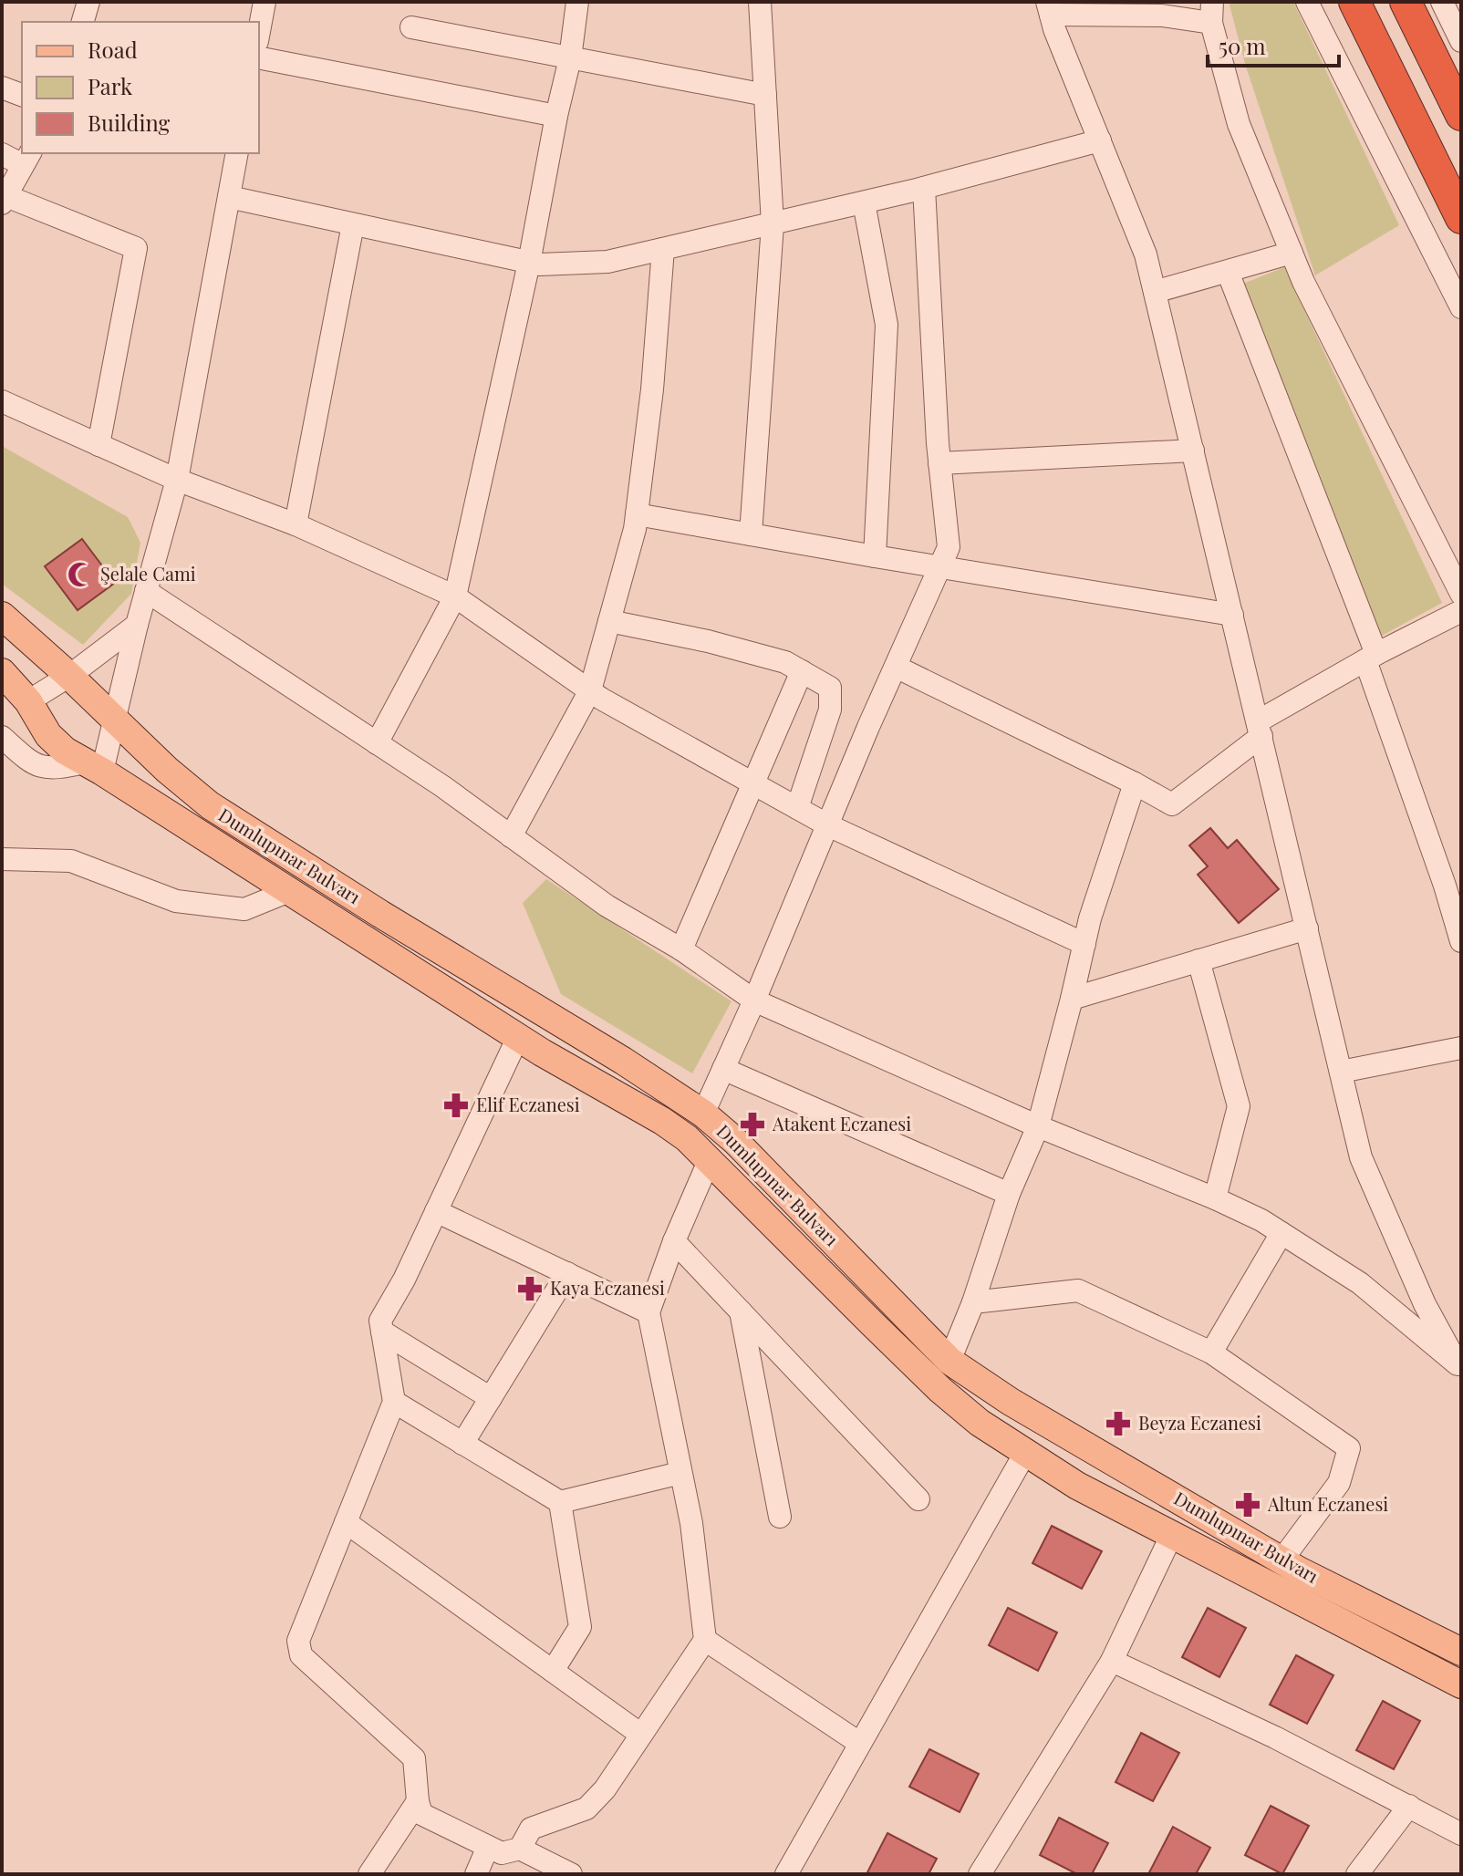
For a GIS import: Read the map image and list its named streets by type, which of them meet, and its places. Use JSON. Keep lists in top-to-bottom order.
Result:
{
  "streets": {
    "main road": ["Dumlupınar Bulvarı"]
  },
  "places": {
    "mosque": ["Şelale Cami"],
    "pharmacy": [
      "Elif Eczanesi",
      "Atakent Eczanesi",
      "Kaya Eczanesi",
      "Beyza Eczanesi",
      "Altun Eczanesi"
    ]
  },
  "legend": ["Road", "Park", "Building"],
  "scale_bar": "50 m"
}
